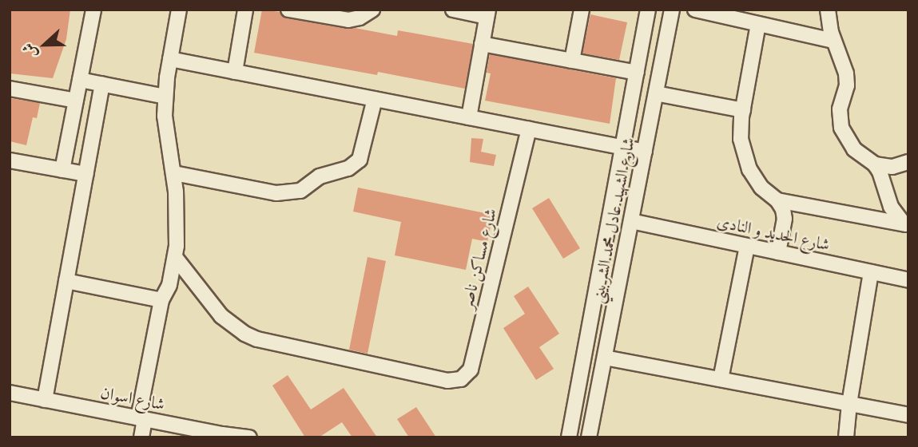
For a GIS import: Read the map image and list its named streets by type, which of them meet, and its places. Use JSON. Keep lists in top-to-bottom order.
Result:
{
  "streets": {
    "street": [
      "شارع الشهيد عادل محمد الشربيني",
      "شارع الحديد و النادى",
      "شارع مساكن ناصر",
      "شارع اسوان"
    ]
  },
  "crossings": [
    ["شارع الشهيد عادل محمد الشربيني", "شارع الحديد و النادى"]
  ],
  "north": "left"
}
